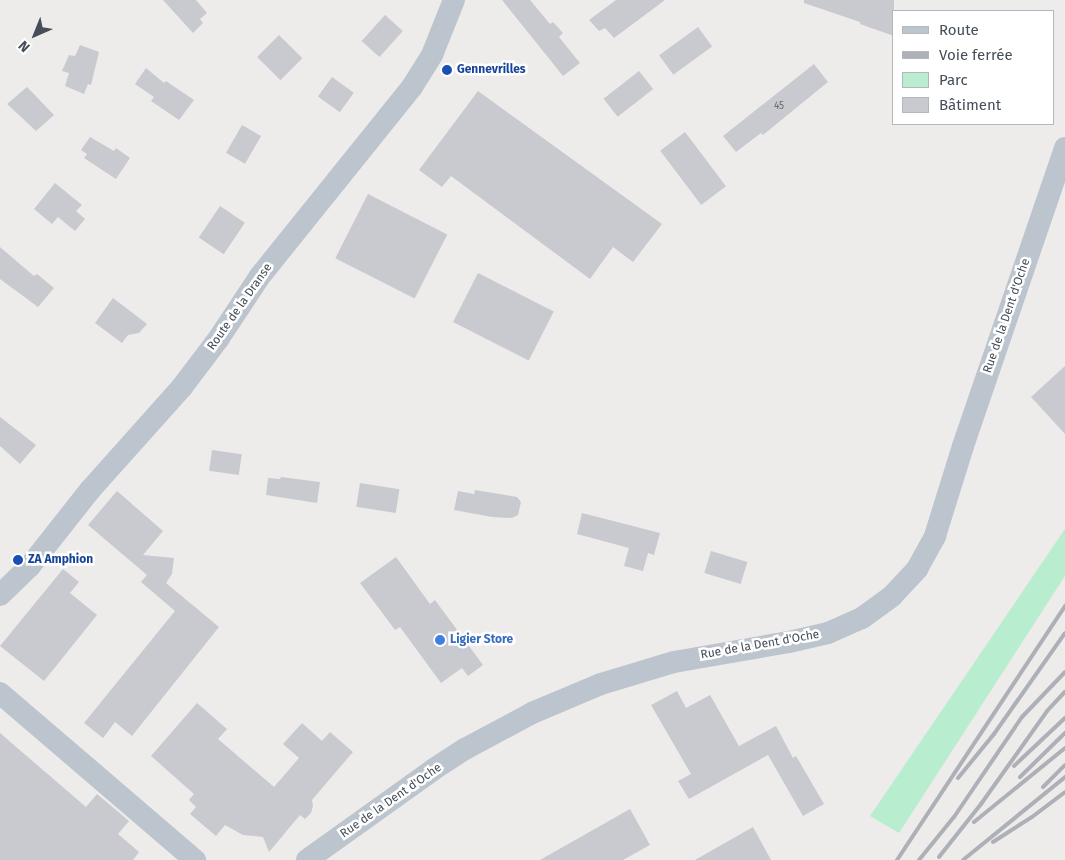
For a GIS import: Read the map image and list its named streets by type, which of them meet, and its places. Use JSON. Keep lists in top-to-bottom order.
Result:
{
  "streets": {
    "street": ["Route de la Dranse", "Rue de la Dent d'Oche"]
  },
  "places": ["Gennevrilles", "ZA Amphion", "Ligier Store"],
  "house_numbers": ["45"],
  "legend": [
    "Route",
    "Voie ferrée",
    "Parc",
    "Bâtiment"
  ],
  "north": "bottom left"
}
